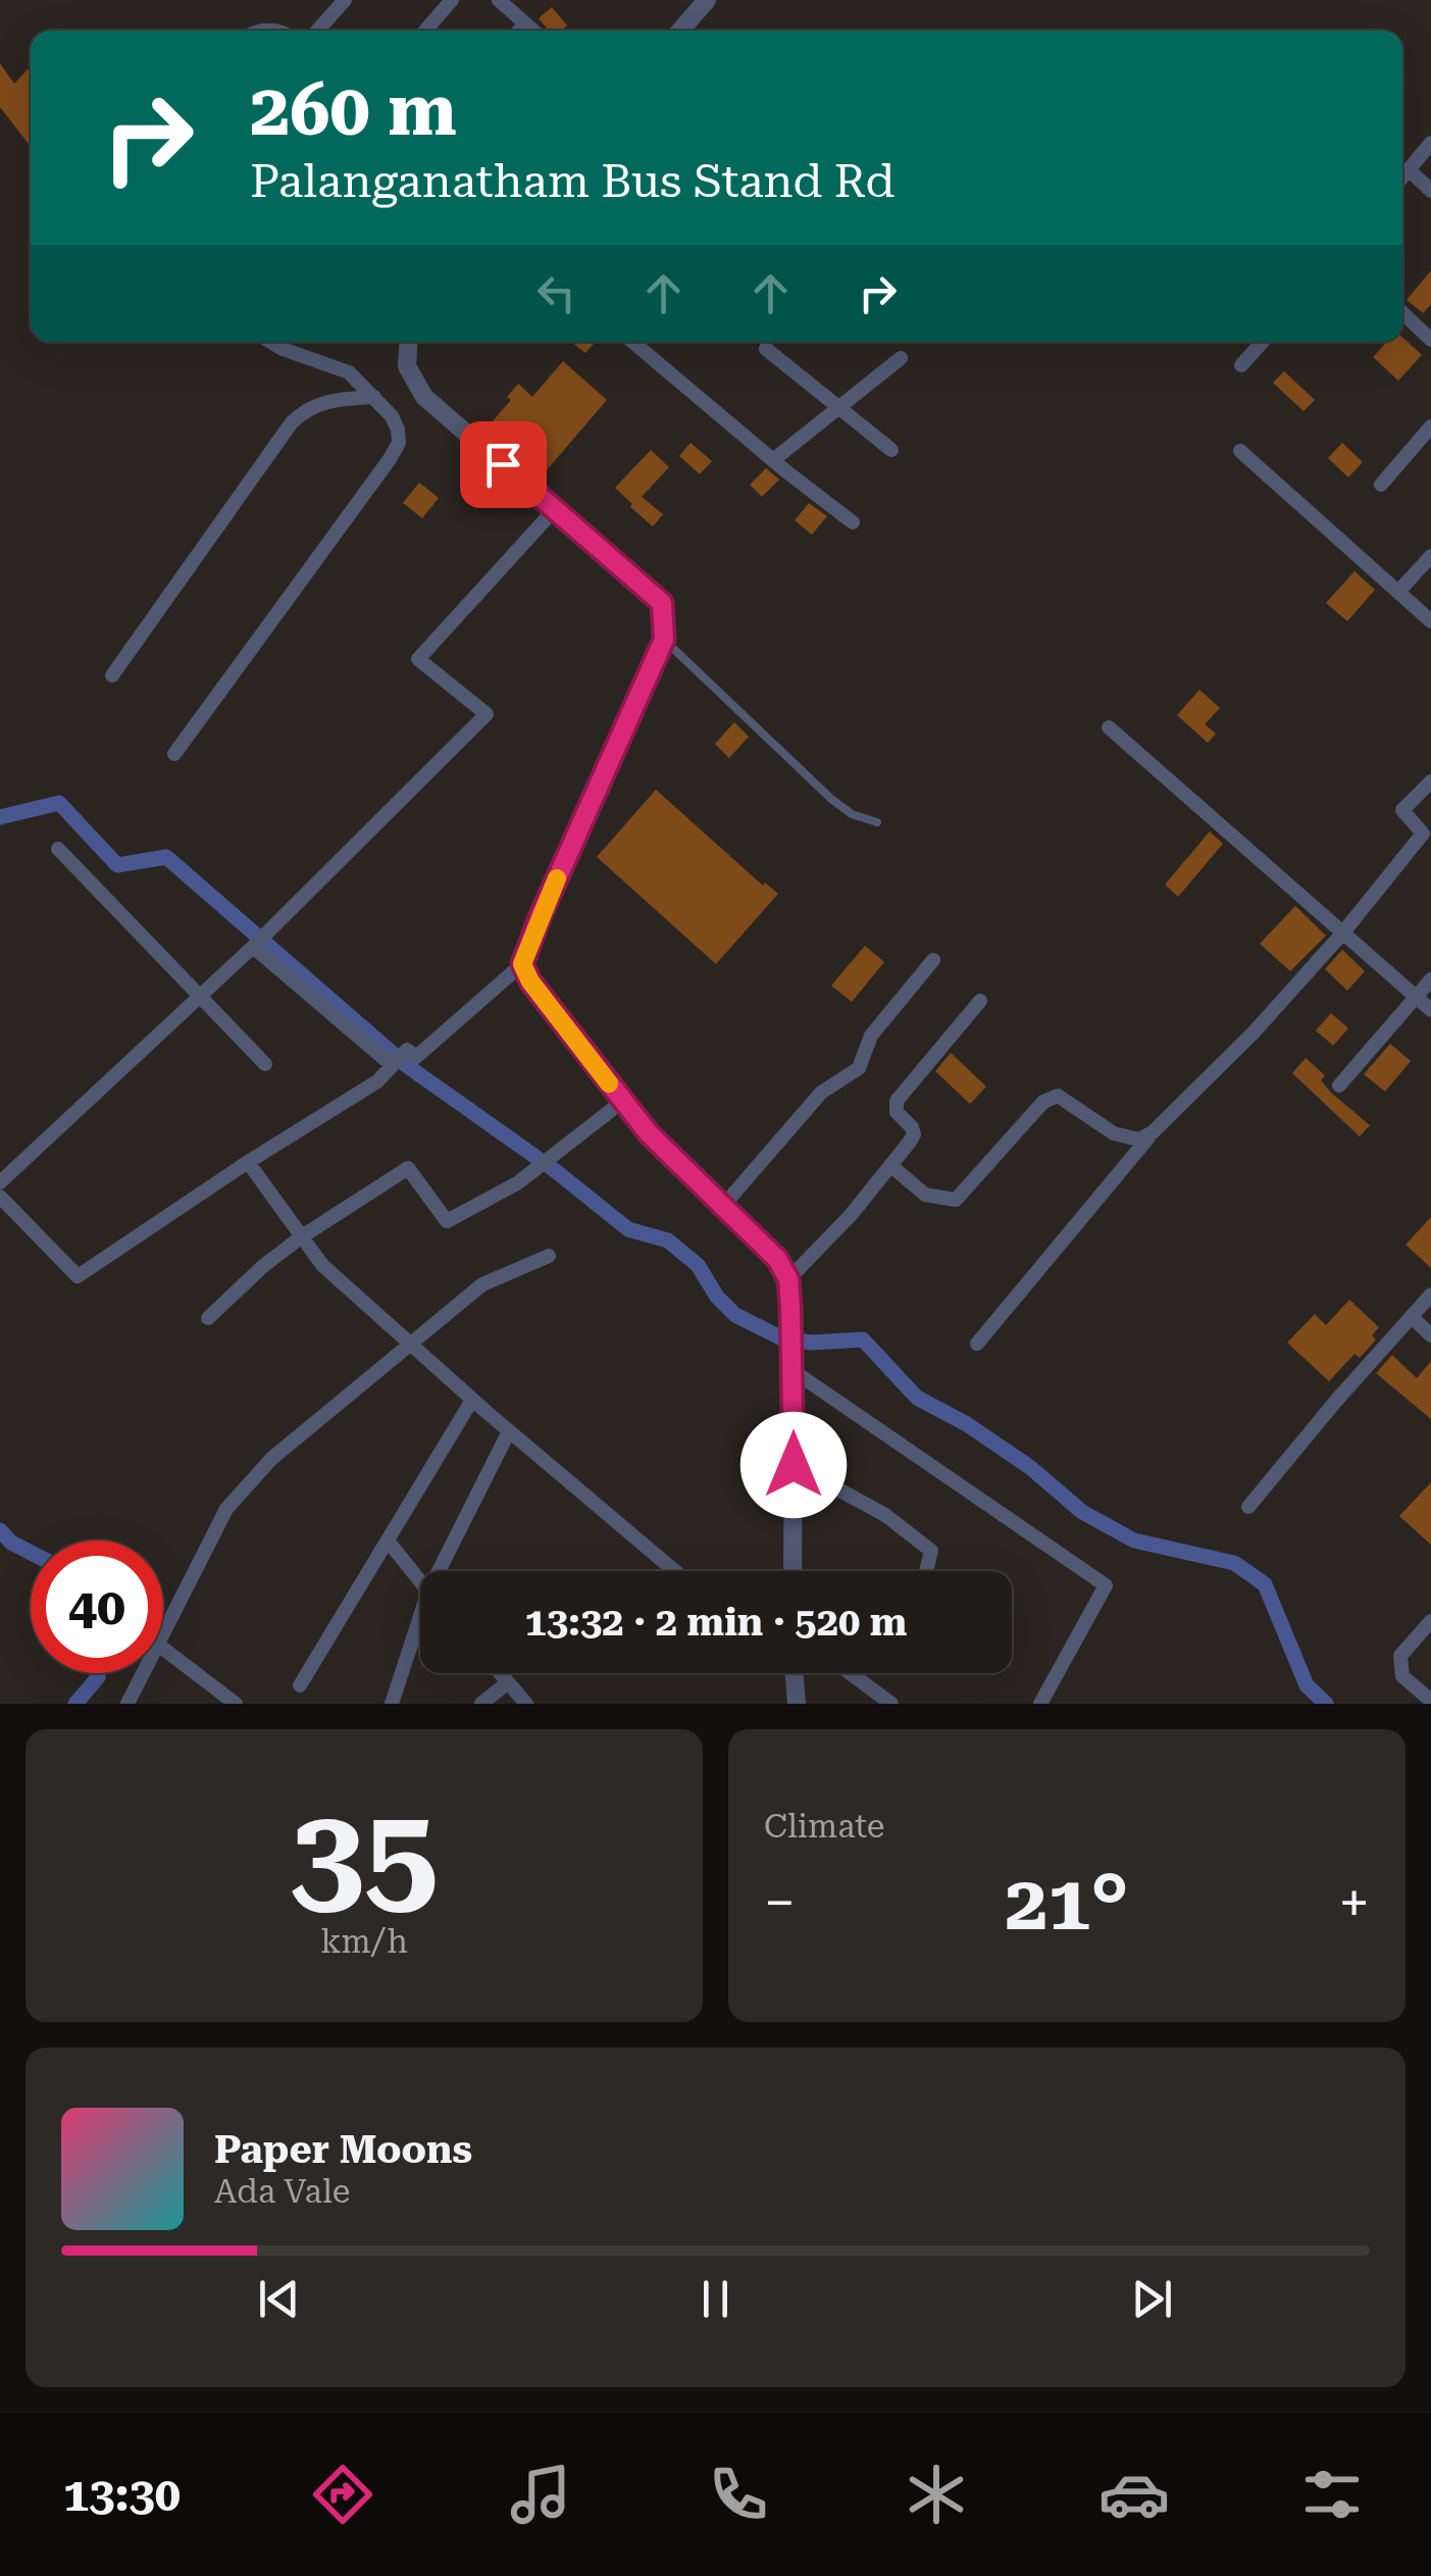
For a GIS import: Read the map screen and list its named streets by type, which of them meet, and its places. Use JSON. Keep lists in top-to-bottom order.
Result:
{
  "page": {
    "turn": ["260 m", "Palanganatham Bus Stand Rd"],
    "limit": "40",
    "trip": "13:32 · 2 min · 520 m",
    "tile": [
      ["35", "km/h"],
      "Climate"
    ],
    "heat": ["−", "21°", "+"],
    "song": ["Paper Moons", "Ada Vale"],
    "tabs": "13:30"
  }
}
